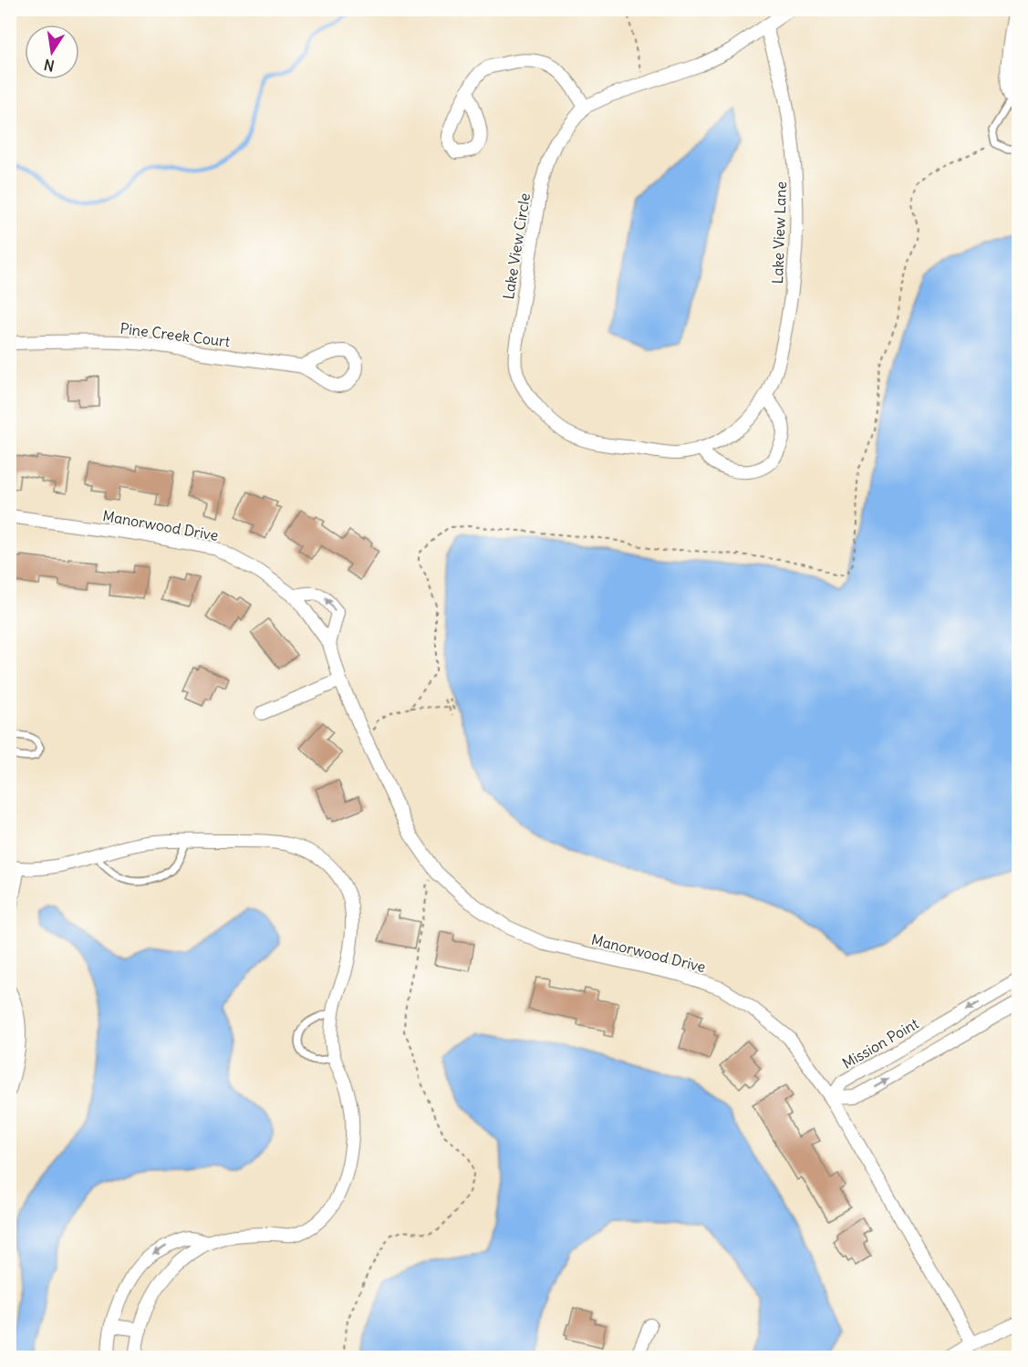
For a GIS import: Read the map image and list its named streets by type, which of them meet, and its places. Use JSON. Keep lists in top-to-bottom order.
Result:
{
  "streets": {
    "street": [
      "Lake View Lane",
      "Lake View Circle",
      "Pine Creek Court",
      "Manorwood Drive",
      "Mission Point"
    ]
  },
  "crossings": [
    ["Lake View Lane", "Lake View Circle"],
    ["Manorwood Drive", "Mission Point"]
  ],
  "north": "bottom"
}
